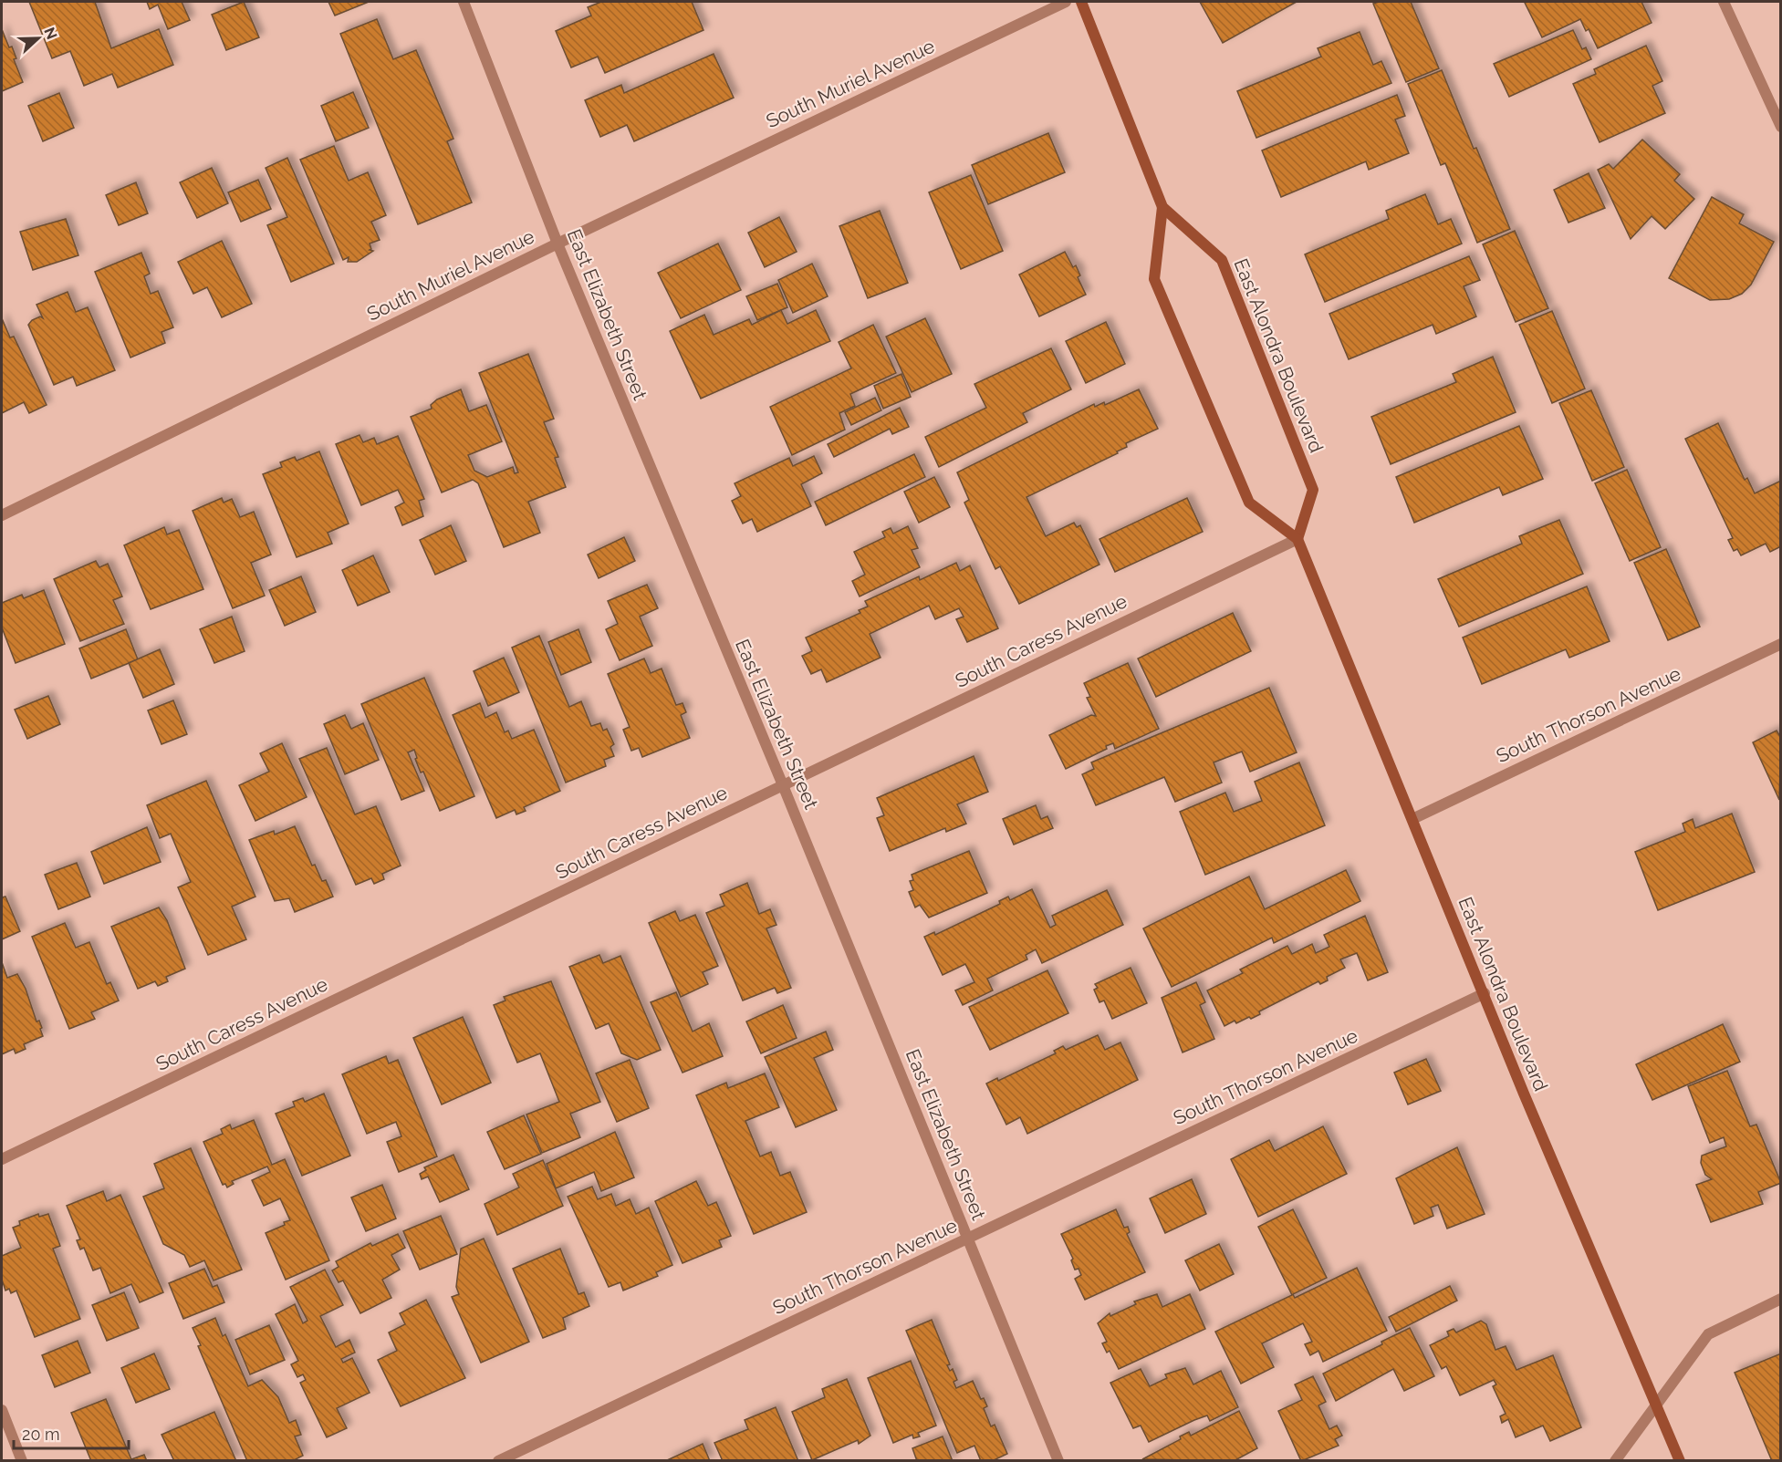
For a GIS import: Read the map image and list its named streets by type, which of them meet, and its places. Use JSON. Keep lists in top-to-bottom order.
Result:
{
  "streets": {
    "main road": ["East Alondra Boulevard"],
    "street": [
      "South Muriel Avenue",
      "East Elizabeth Street",
      "South Caress Avenue",
      "South Thorson Avenue"
    ]
  },
  "crossings": [
    ["South Muriel Avenue", "East Elizabeth Street"],
    ["East Elizabeth Street", "South Caress Avenue"],
    ["East Elizabeth Street", "South Thorson Avenue"],
    ["East Alondra Boulevard", "South Caress Avenue"],
    ["East Alondra Boulevard", "South Thorson Avenue"]
  ],
  "scale_bar": "20 m",
  "north": "right"
}
